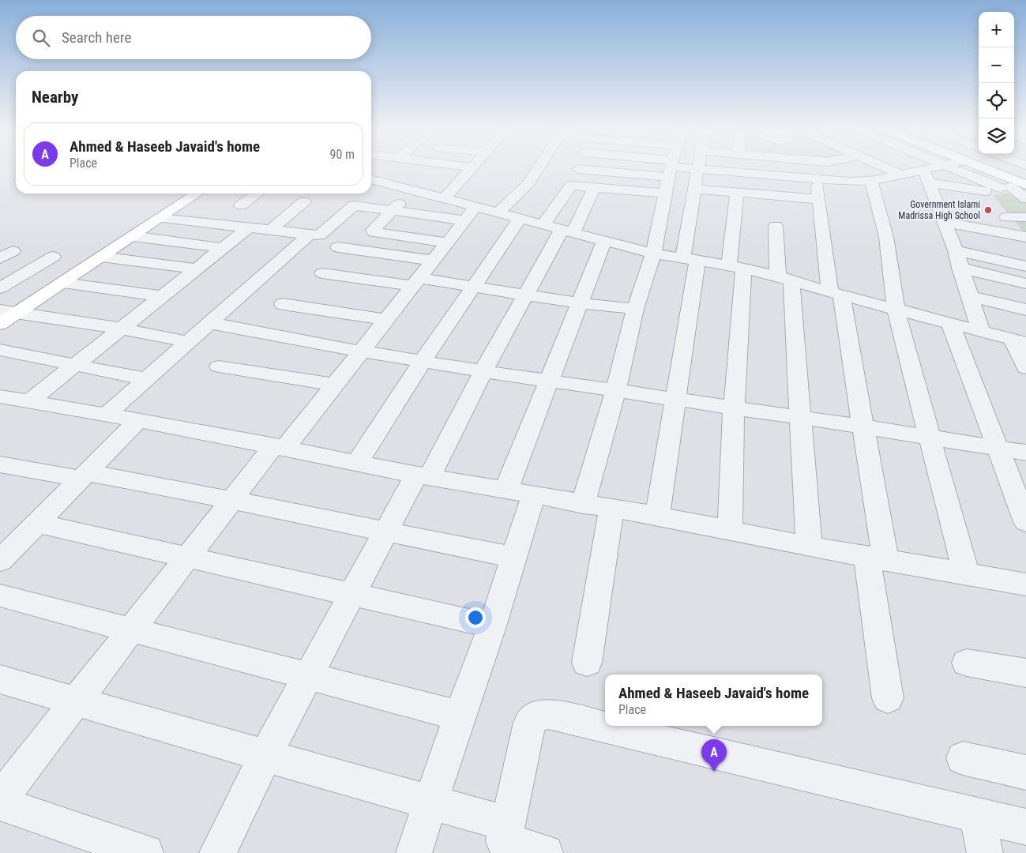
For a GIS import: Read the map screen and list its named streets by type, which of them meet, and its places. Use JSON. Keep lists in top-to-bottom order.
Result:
{
  "places": ["Government Islami Madrissa High School"],
  "page": {
    "map_buttons": ["+", "−"],
    "search": "Search here",
    "heading": "Nearby",
    "list": [
      {
        "mark": "A",
        "name": "Ahmed & Haseeb Javaid's home",
        "note": "Place",
        "value": "90 m"
      }
    ],
    "popup": ["Ahmed & Haseeb Javaid's home", "Place"],
    "pins": "A"
  }
}
